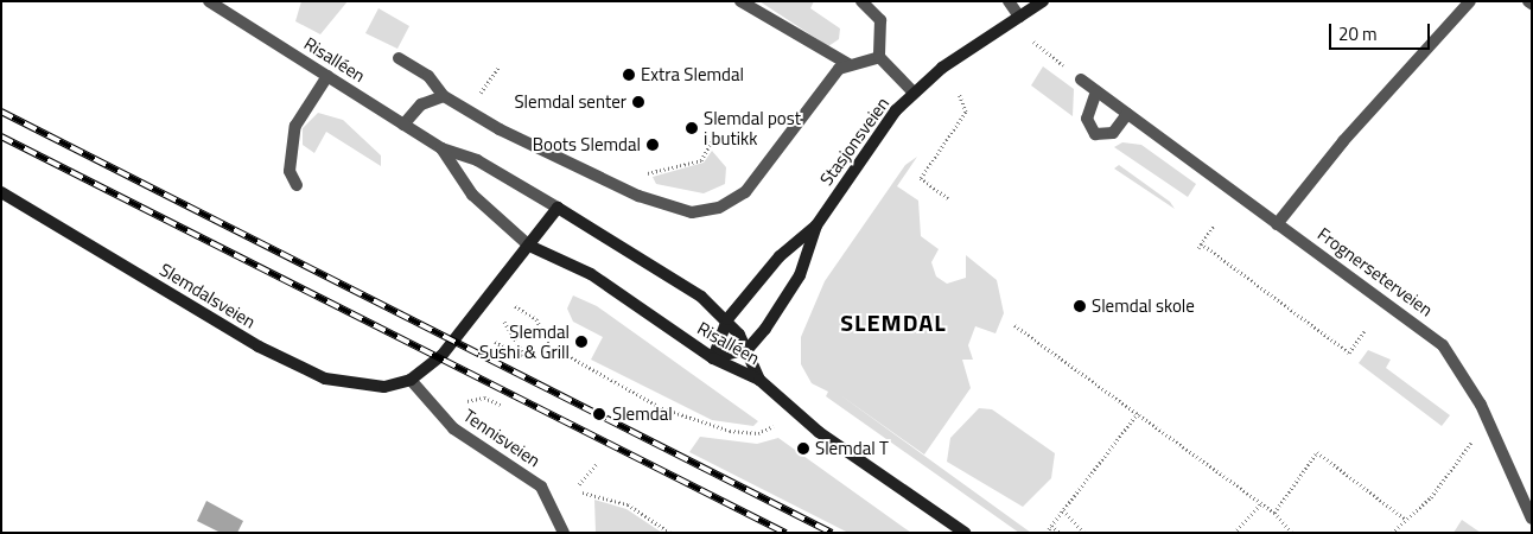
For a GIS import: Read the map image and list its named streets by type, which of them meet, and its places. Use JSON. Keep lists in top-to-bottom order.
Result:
{
  "streets": {
    "main road": ["Risalléen", "Stasjonsveien", "Slemdalsveien"],
    "street": ["Frognerseterveien", "Tennisveien"]
  },
  "crossings": [
    ["Risalléen", "Stasjonsveien"],
    ["Slemdalsveien", "Tennisveien"]
  ],
  "districts": ["SLEMDAL"],
  "places": [
    "Extra Slemdal",
    "Slemdal senter",
    "Slemdal post i butikk",
    "Boots Slemdal",
    "Slemdal skole",
    "Slemdal Sushi & Grill",
    "Slemdal",
    "Slemdal T"
  ],
  "scale_bar": "20 m"
}
